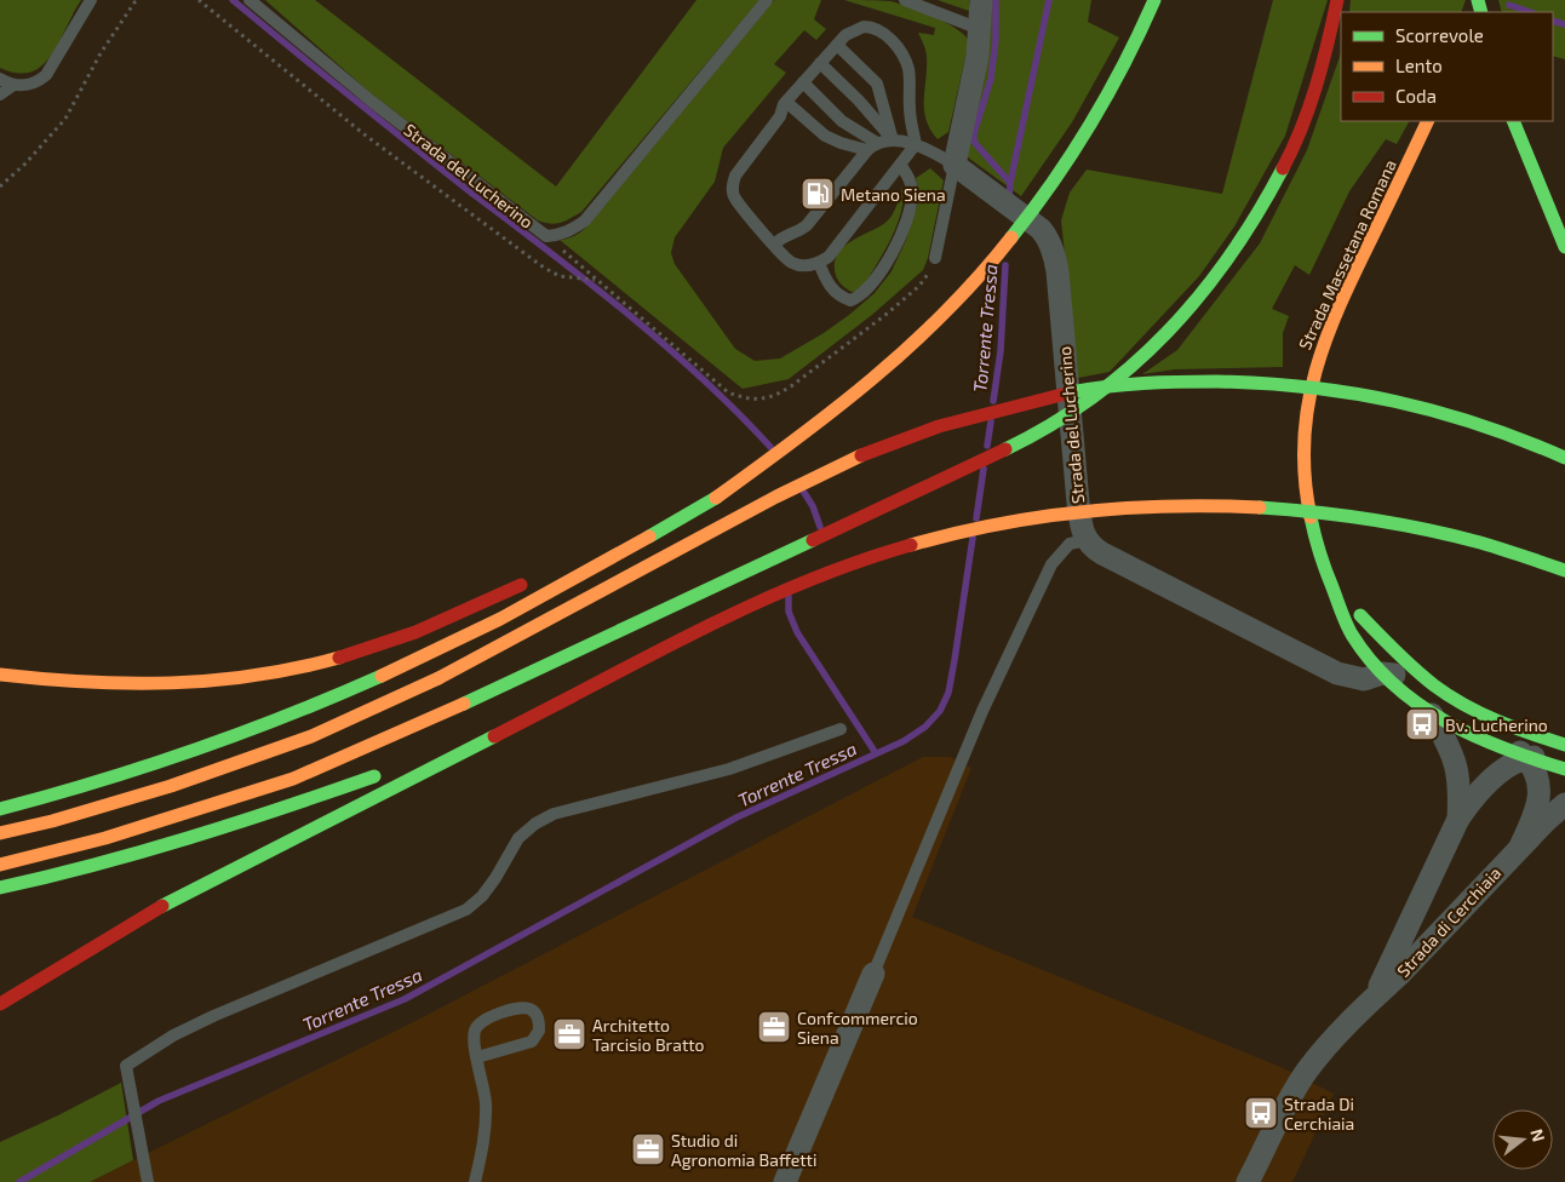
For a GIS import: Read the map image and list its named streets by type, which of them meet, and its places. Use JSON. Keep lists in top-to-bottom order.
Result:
{
  "streets": {
    "main road": ["Strada Massetana Romana"],
    "street": ["Strada del Lucherino", "Strada di Cerchiaia"]
  },
  "crossings": [
    ["Strada Massetana Romana", "Strada di Cerchiaia"]
  ],
  "water": ["Torrente Tressa"],
  "places": {
    "fuel station": ["Metano Siena"],
    "bus stop": ["Bv. Lucherino", "Strada Di Cerchiaia"],
    "office": ["Confcommercio Siena", "Architetto Tarcisio Bratto", "Studio di Agronomia Baffetti"]
  },
  "legend": ["Scorrevole", "Lento", "Coda"],
  "north": "right"
}
